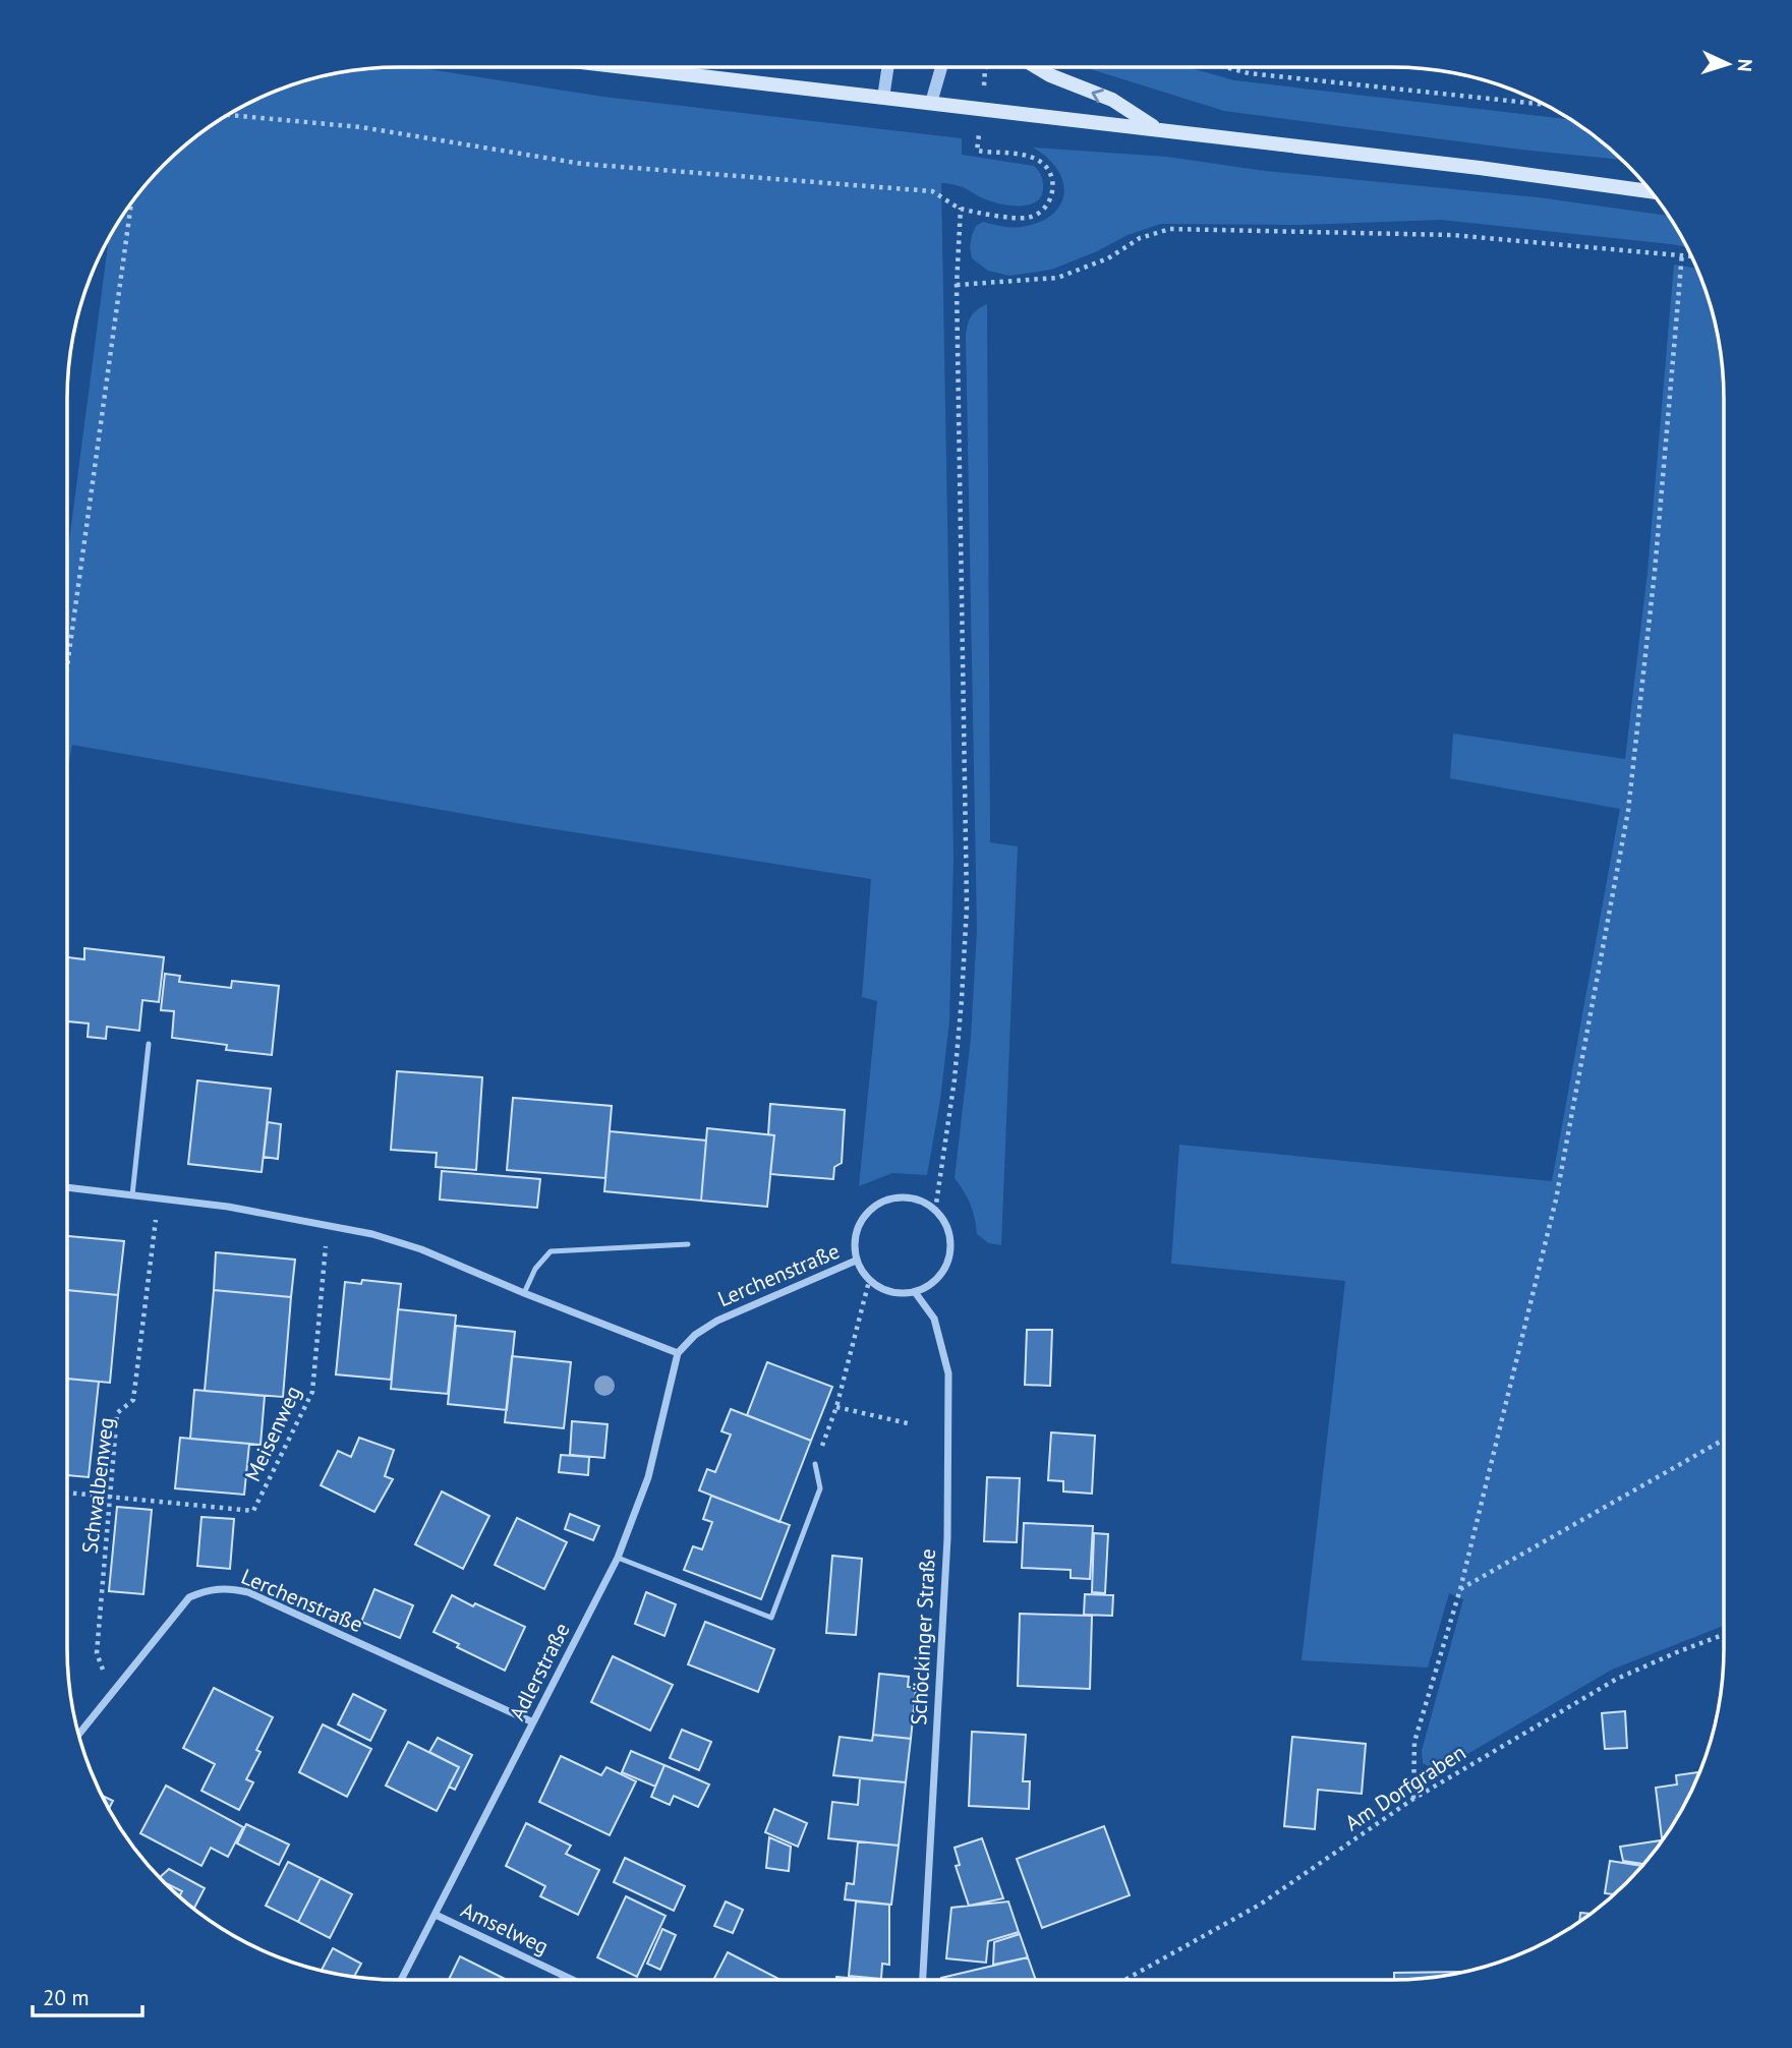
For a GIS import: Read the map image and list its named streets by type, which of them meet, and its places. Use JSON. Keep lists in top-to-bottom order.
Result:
{
  "streets": {
    "street": [
      "Lerchenstraße",
      "Schöckinger Straße",
      "Adlerstraße",
      "Amselweg"
    ],
    "path": ["Meisenweg", "Schwalbenweg", "Am Dorfgraben"]
  },
  "crossings": [
    ["Lerchenstraße", "Schwalbenweg"],
    ["Lerchenstraße", "Schöckinger Straße"],
    ["Lerchenstraße", "Adlerstraße"],
    ["Meisenweg", "Schwalbenweg"],
    ["Adlerstraße", "Amselweg"]
  ],
  "scale_bar": "20 m",
  "north": "right"
}
